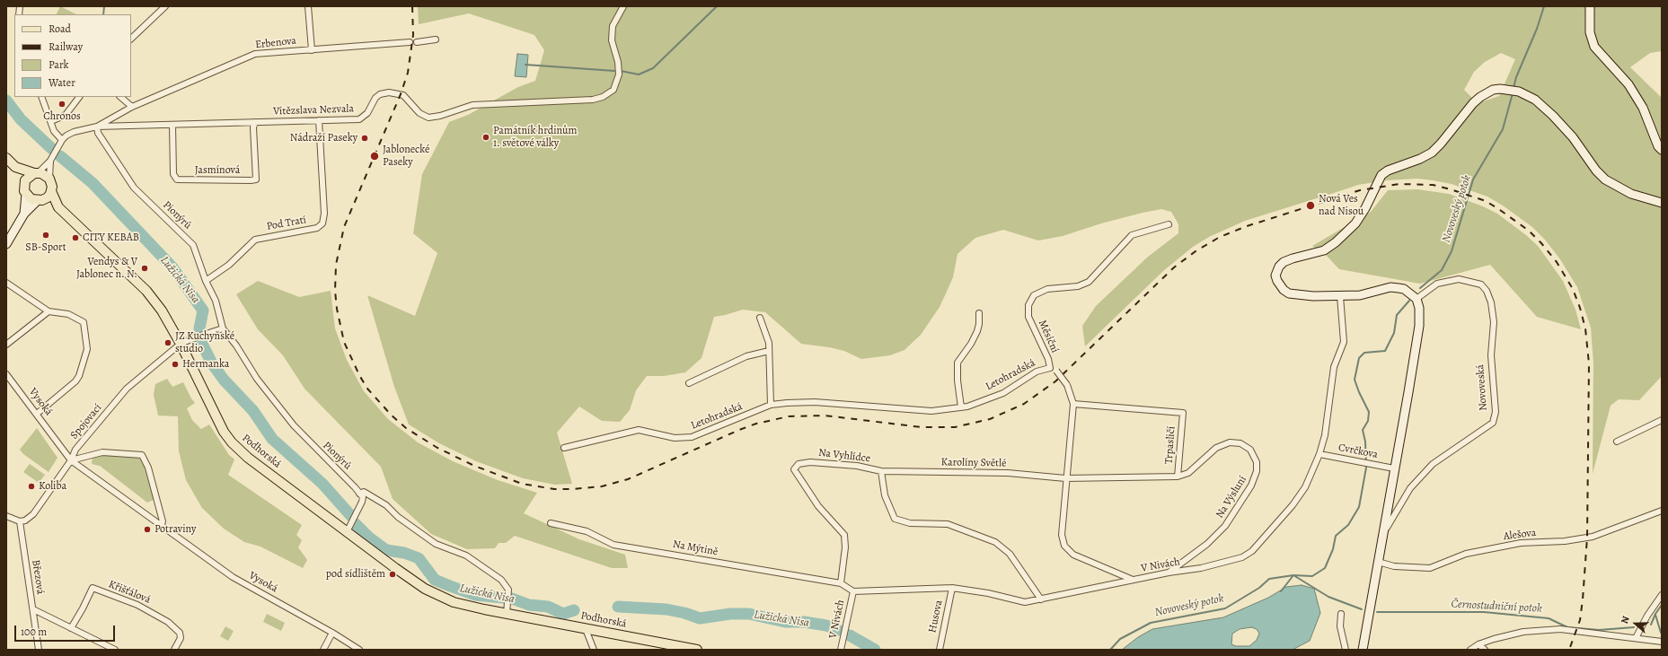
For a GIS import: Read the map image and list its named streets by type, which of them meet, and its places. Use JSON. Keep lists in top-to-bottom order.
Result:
{
  "streets": {
    "main road": ["Podhorská"],
    "street": [
      "Erbenova",
      "Vítězslava Nezvala",
      "Jasmínová",
      "Pionýrů",
      "Pod Tratí",
      "Měsíční",
      "Letohradská",
      "Novoveská",
      "Vysoká",
      "Spojovací",
      "Trpasličí",
      "Cvrčkova",
      "Na Vyhlídce",
      "Karolíny Světlé",
      "Na Výsluní",
      "Alešova",
      "Na Mýtině",
      "V Nivách",
      "Březová",
      "Křišťálová",
      "Husova"
    ]
  },
  "crossings": [
    ["Erbenova", "Vítězslava Nezvala"],
    ["Erbenova", "Pionýrů"],
    ["Vítězslava Nezvala", "Jasmínová"],
    ["Vítězslava Nezvala", "Pionýrů"],
    ["Vítězslava Nezvala", "Pod Tratí"],
    ["Pionýrů", "Pod Tratí"],
    ["Pionýrů", "Podhorská"],
    ["Měsíční", "Letohradská"],
    ["Měsíční", "Trpasličí"],
    ["Měsíční", "Karolíny Světlé"],
    ["Měsíční", "V Nivách"],
    ["Novoveská", "Cvrčkova"],
    ["Novoveská", "Alešova"],
    ["Vysoká", "Spojovací"],
    ["Spojovací", "Podhorská"],
    ["Spojovací", "Březová"],
    ["Trpasličí", "Karolíny Světlé"],
    ["Trpasličí", "Na Výsluní"],
    ["Cvrčkova", "V Nivách"],
    ["Na Vyhlídce", "Karolíny Světlé"],
    ["Na Vyhlídce", "Na Mýtině"],
    ["Na Vyhlídce", "V Nivách"],
    ["Na Výsluní", "V Nivách"],
    ["Na Mýtině", "V Nivách"],
    ["V Nivách", "Husova"]
  ],
  "water": ["Novoveský potok", "Lužická Nisa", "Černostudniční potok"],
  "places": [
    "Chronos",
    "Památník hrdinům 1. světové války",
    "Nádraží Paseky",
    "Jablonecké Paseky",
    "Nová Ves nad Nisou",
    "SB-Sport",
    "CITY KEBAB",
    "Vendys & V Jablonec n. N.",
    "JZ Kuchyňské studio",
    "Hermanka",
    "Koliba",
    "Potraviny",
    "pod sídlištěm"
  ],
  "legend": [
    "Road",
    "Railway",
    "Park",
    "Water"
  ],
  "scale_bar": "100 m",
  "north": "left"
}
